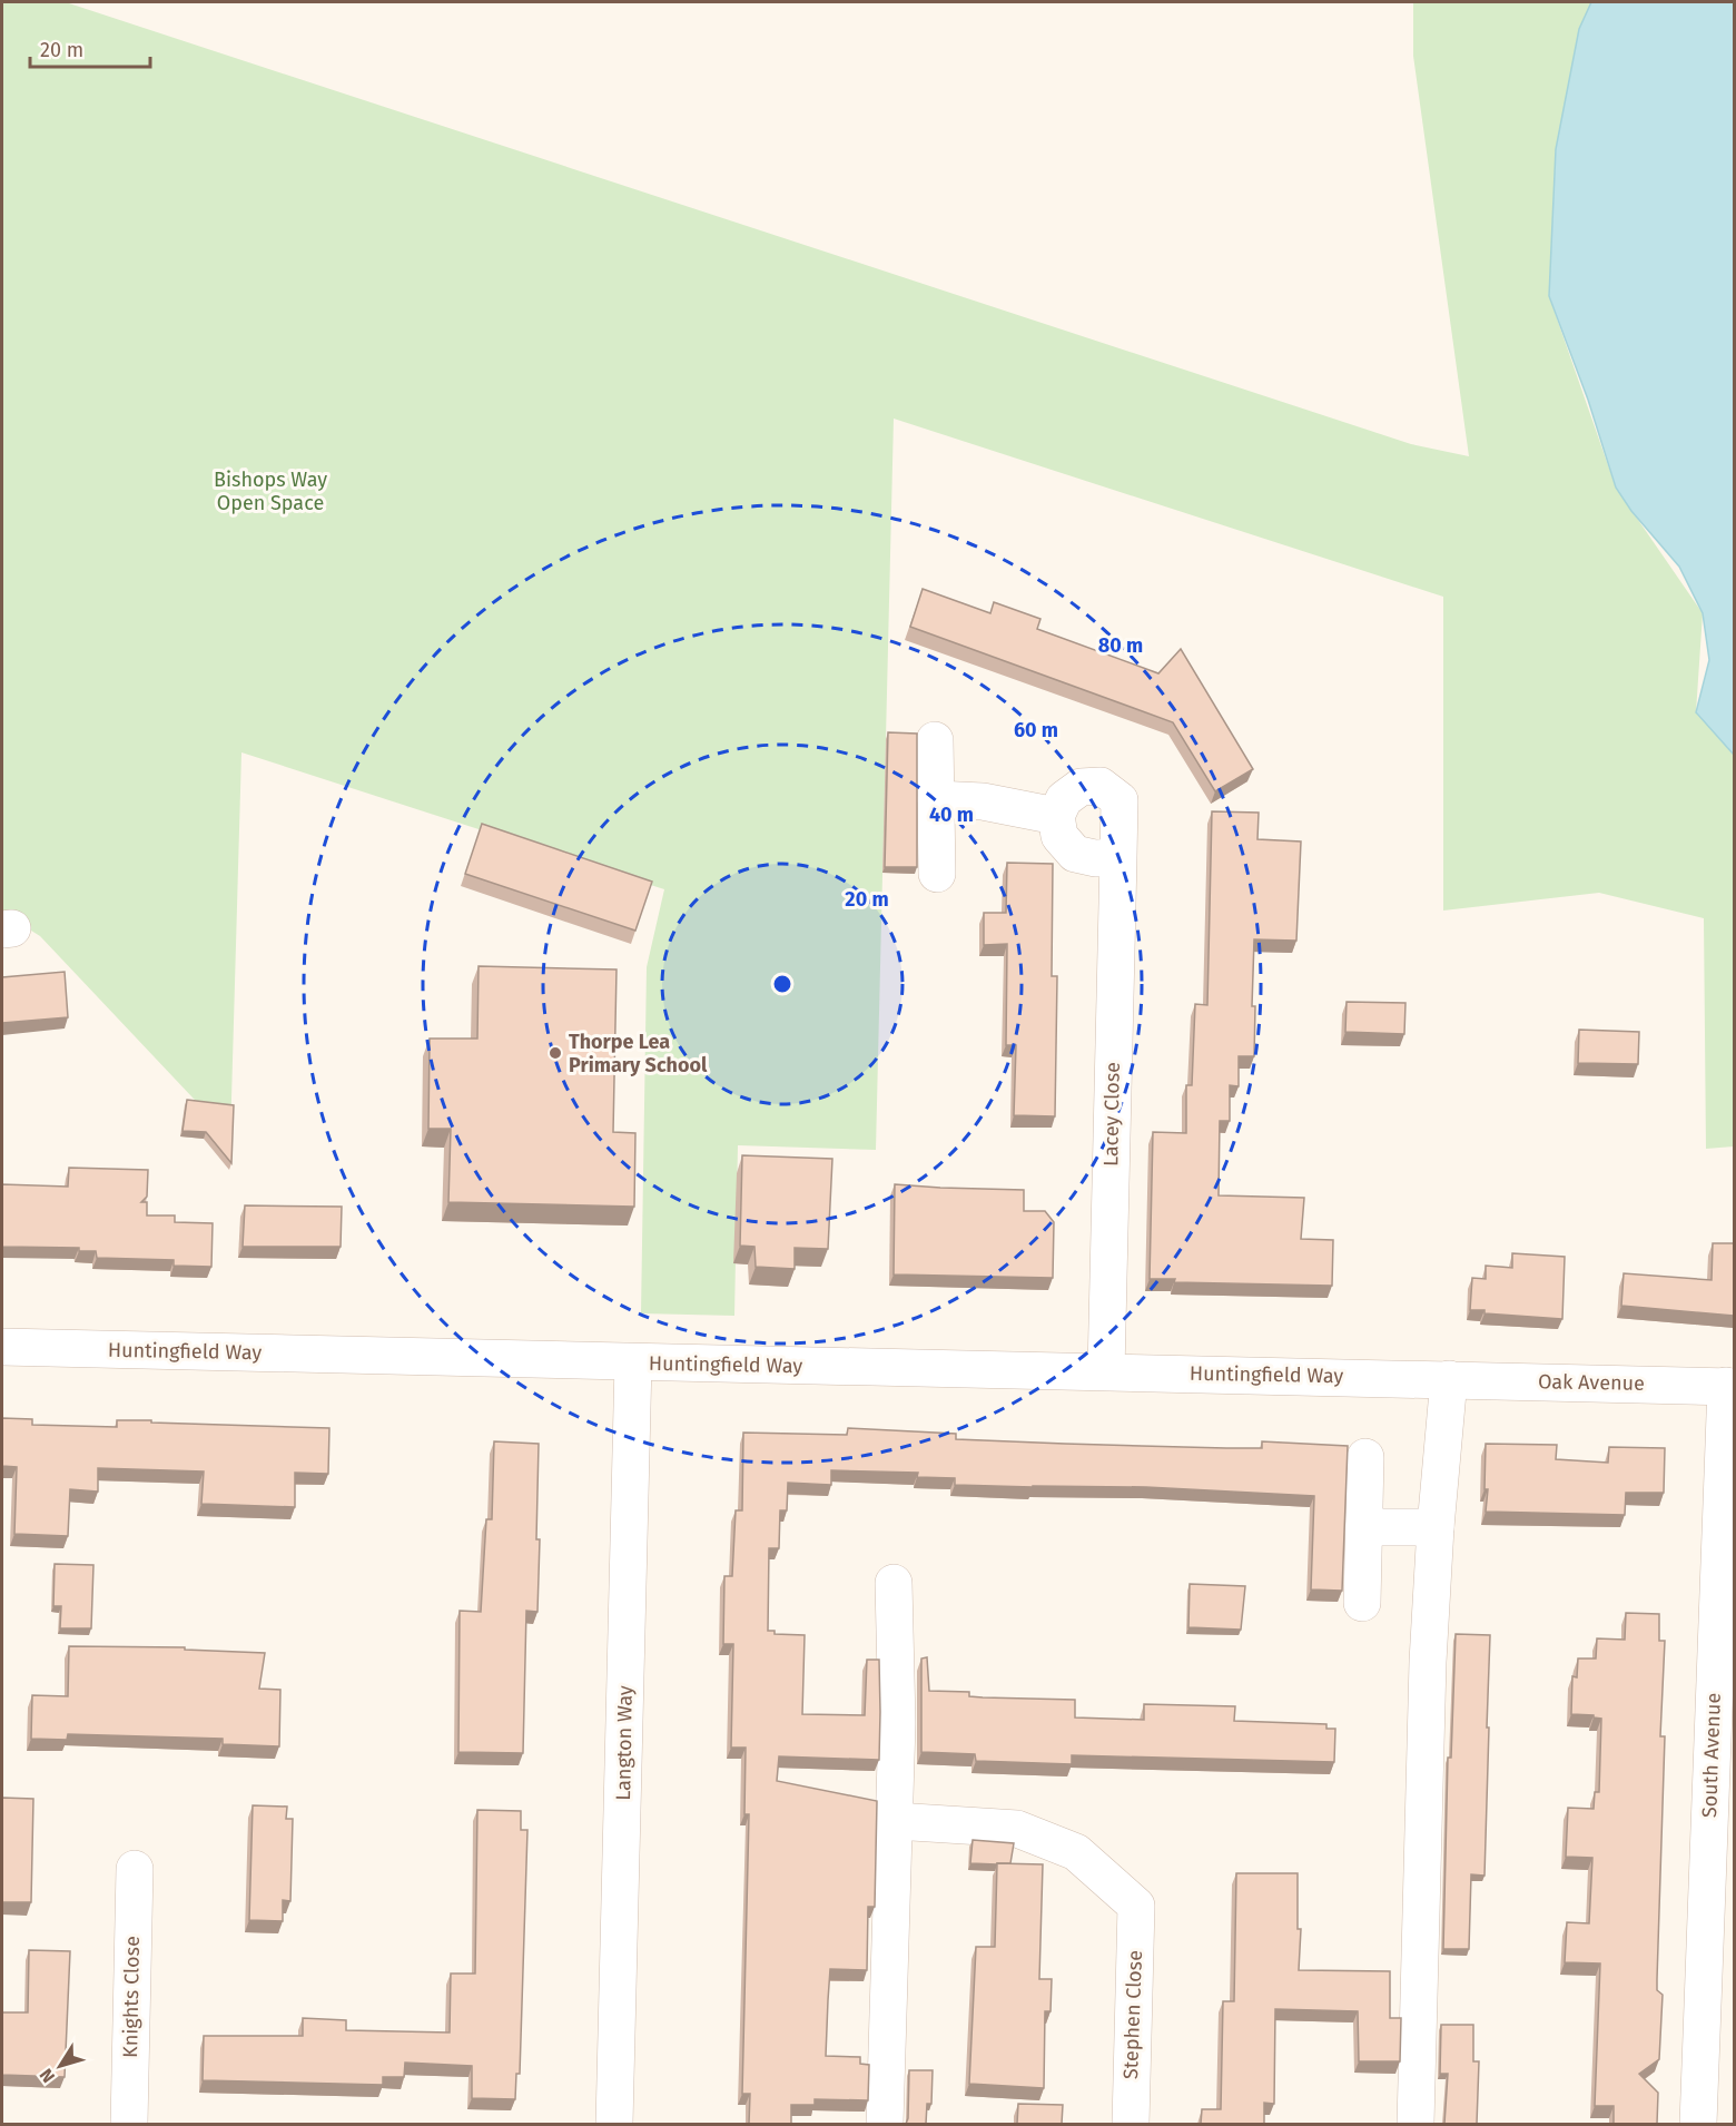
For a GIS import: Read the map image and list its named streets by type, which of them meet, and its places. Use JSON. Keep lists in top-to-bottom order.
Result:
{
  "streets": {
    "street": [
      "Lacey Close",
      "Huntingfield Way",
      "Oak Avenue",
      "Langton Way",
      "South Avenue",
      "Knights Close",
      "Stephen Close"
    ]
  },
  "crossings": [
    ["Lacey Close", "Huntingfield Way"],
    ["Huntingfield Way", "Oak Avenue"],
    ["Huntingfield Way", "Langton Way"],
    ["Oak Avenue", "South Avenue"]
  ],
  "parks": ["Bishops Way Open Space"],
  "places": ["Thorpe Lea Primary School"],
  "scale_bar": "20 m",
  "north": "bottom left",
  "rings": [
    "80 m",
    "60 m",
    "40 m",
    "20 m"
  ]
}
